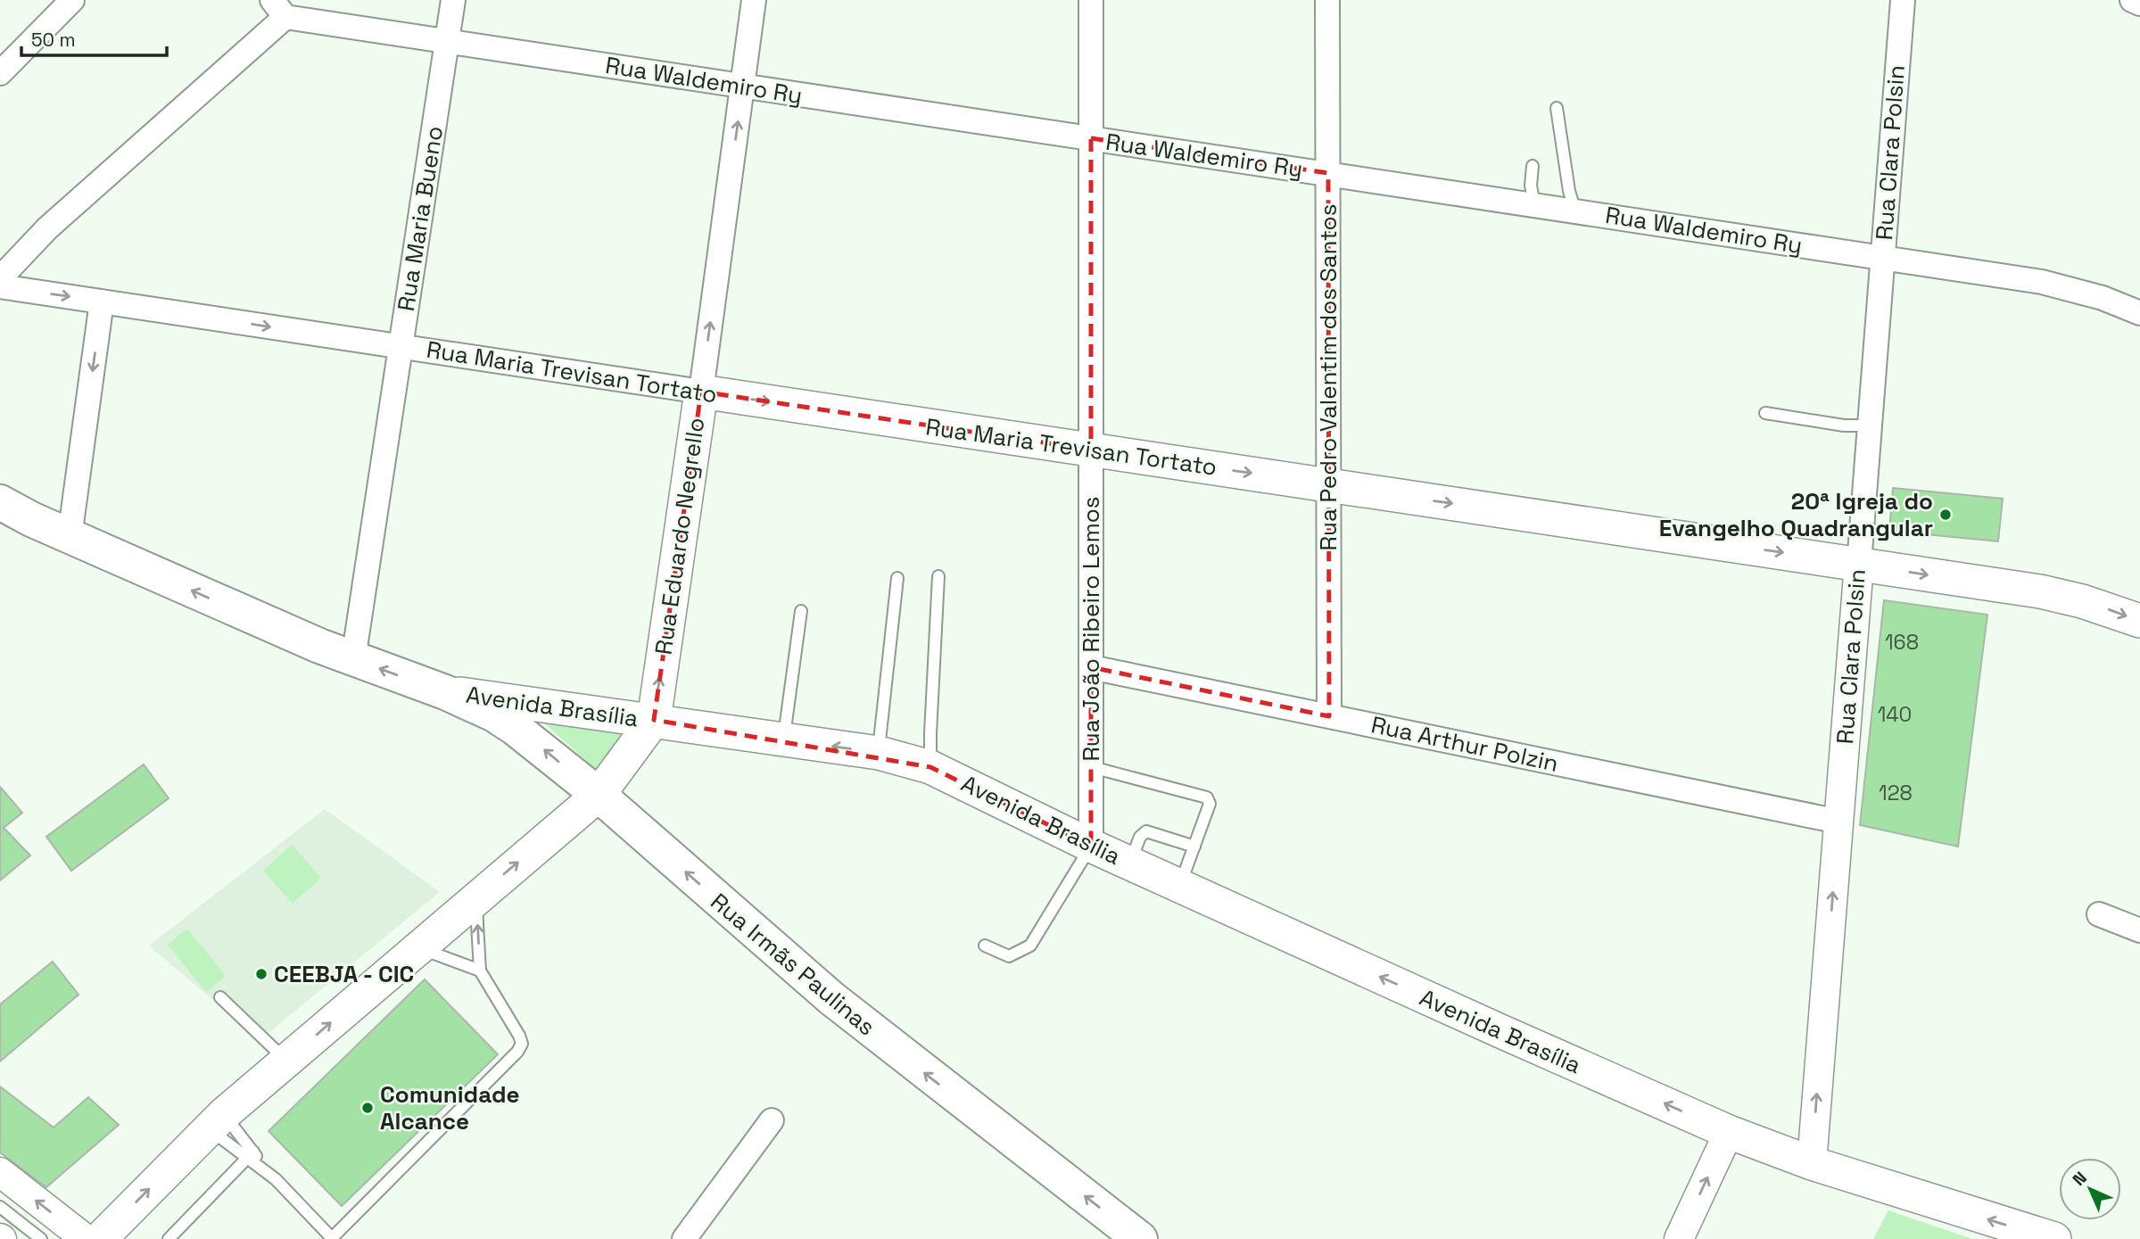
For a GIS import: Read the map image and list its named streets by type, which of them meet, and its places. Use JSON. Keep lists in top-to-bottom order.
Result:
{
  "streets": {
    "main road": [
      "Rua Maria Trevisan Tortato",
      "Rua Eduardo Negrello",
      "Avenida Brasília",
      "Rua Irmãs Paulinas"
    ],
    "street": [
      "Rua Waldemiro Ry",
      "Rua Clara Polsin",
      "Rua Maria Bueno",
      "Rua Pedro Valentim dos Santos",
      "Rua João Ribeiro Lemos",
      "Rua Arthur Polzin"
    ]
  },
  "crossings": [
    ["Rua Waldemiro Ry", "Rua Clara Polsin"],
    ["Rua Waldemiro Ry", "Rua Maria Bueno"],
    ["Rua Waldemiro Ry", "Rua Pedro Valentim dos Santos"],
    ["Rua Waldemiro Ry", "Rua Eduardo Negrello"],
    ["Rua Waldemiro Ry", "Rua João Ribeiro Lemos"],
    ["Rua Clara Polsin", "Rua Maria Trevisan Tortato"],
    ["Rua Clara Polsin", "Avenida Brasília"],
    ["Rua Clara Polsin", "Rua Arthur Polzin"],
    ["Rua Maria Bueno", "Rua Maria Trevisan Tortato"],
    ["Rua Maria Bueno", "Avenida Brasília"],
    ["Rua Maria Trevisan Tortato", "Rua Pedro Valentim dos Santos"],
    ["Rua Maria Trevisan Tortato", "Rua Eduardo Negrello"],
    ["Rua Maria Trevisan Tortato", "Rua João Ribeiro Lemos"],
    ["Rua Pedro Valentim dos Santos", "Rua Arthur Polzin"],
    ["Rua Eduardo Negrello", "Avenida Brasília"],
    ["Rua Eduardo Negrello", "Rua Irmãs Paulinas"],
    ["Rua João Ribeiro Lemos", "Avenida Brasília"],
    ["Rua João Ribeiro Lemos", "Rua Arthur Polzin"],
    ["Avenida Brasília", "Rua Irmãs Paulinas"]
  ],
  "one_way": [
    "Rua Maria Trevisan Tortato",
    "Rua Eduardo Negrello",
    "Avenida Brasília",
    "Rua Irmãs Paulinas"
  ],
  "places": ["20ª Igreja do Evangelho Quadrangular", "CEEBJA - CIC", "Comunidade Alcance"],
  "house_numbers": ["168", "140", "128"],
  "scale_bar": "50 m",
  "north": "top left"
}
